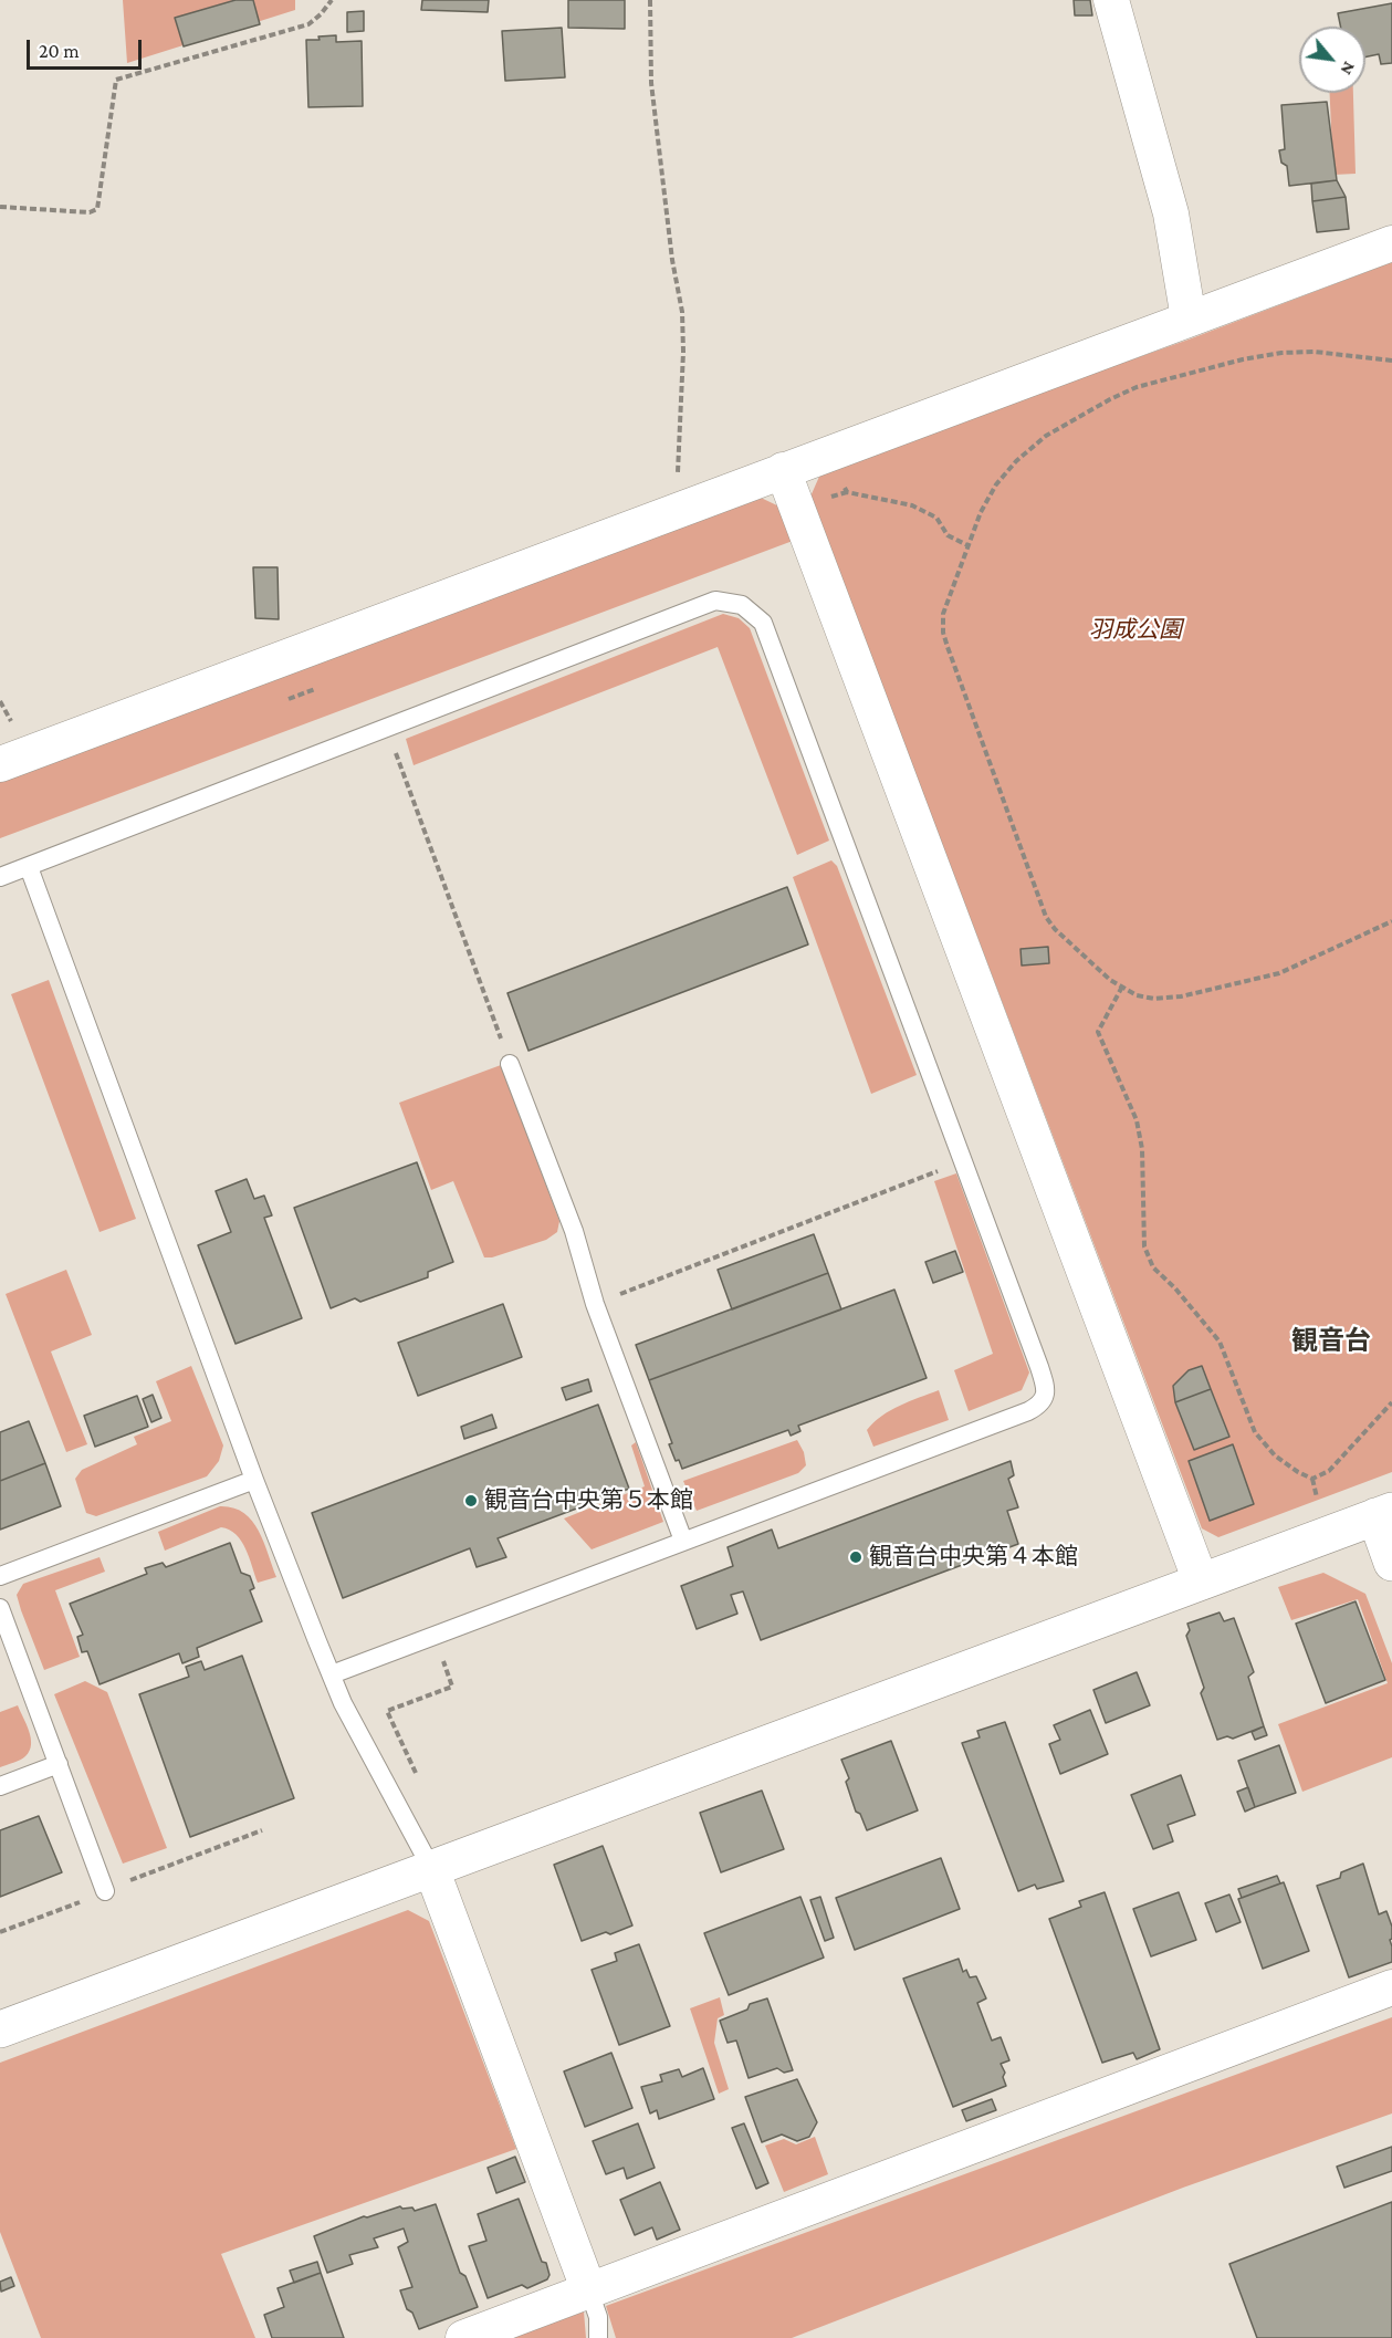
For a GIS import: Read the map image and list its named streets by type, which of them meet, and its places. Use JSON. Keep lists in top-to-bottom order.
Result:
{
  "districts": ["観音台"],
  "parks": ["羽成公園"],
  "places": ["観音台中央第５本館", "観音台中央第４本館"],
  "scale_bar": "20 m",
  "north": "bottom right"
}
